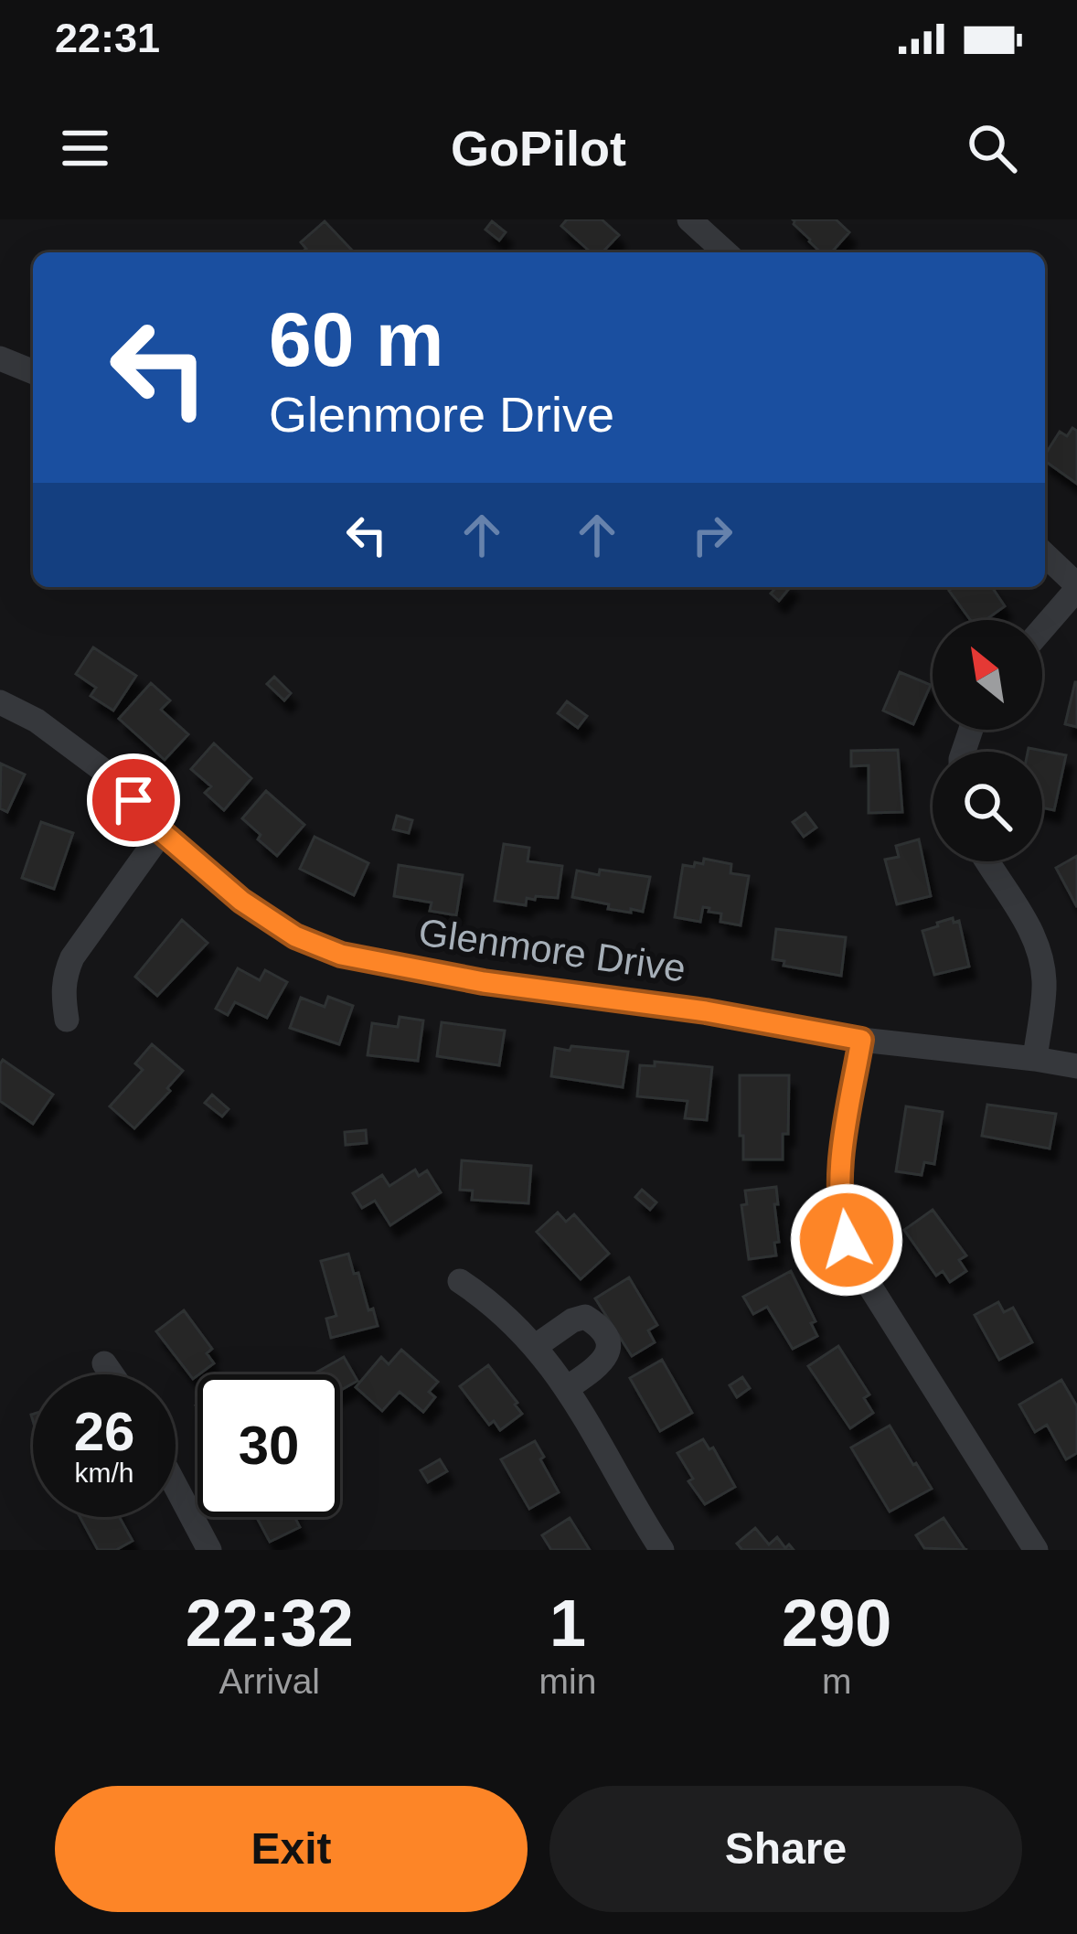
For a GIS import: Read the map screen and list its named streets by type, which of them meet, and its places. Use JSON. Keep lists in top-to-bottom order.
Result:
{
  "streets": {
    "street": ["Glenmore Drive"]
  },
  "north": "top left",
  "page": {
    "status": "22:31",
    "header": "GoPilot",
    "turn": ["60 m", "Glenmore Drive"],
    "speed": "26 km/h",
    "limit": "30",
    "eta": [
      "22:32",
      "Arrival",
      "1",
      "min",
      "290",
      "m"
    ],
    "buttons": ["Exit", "Share"]
  }
}
